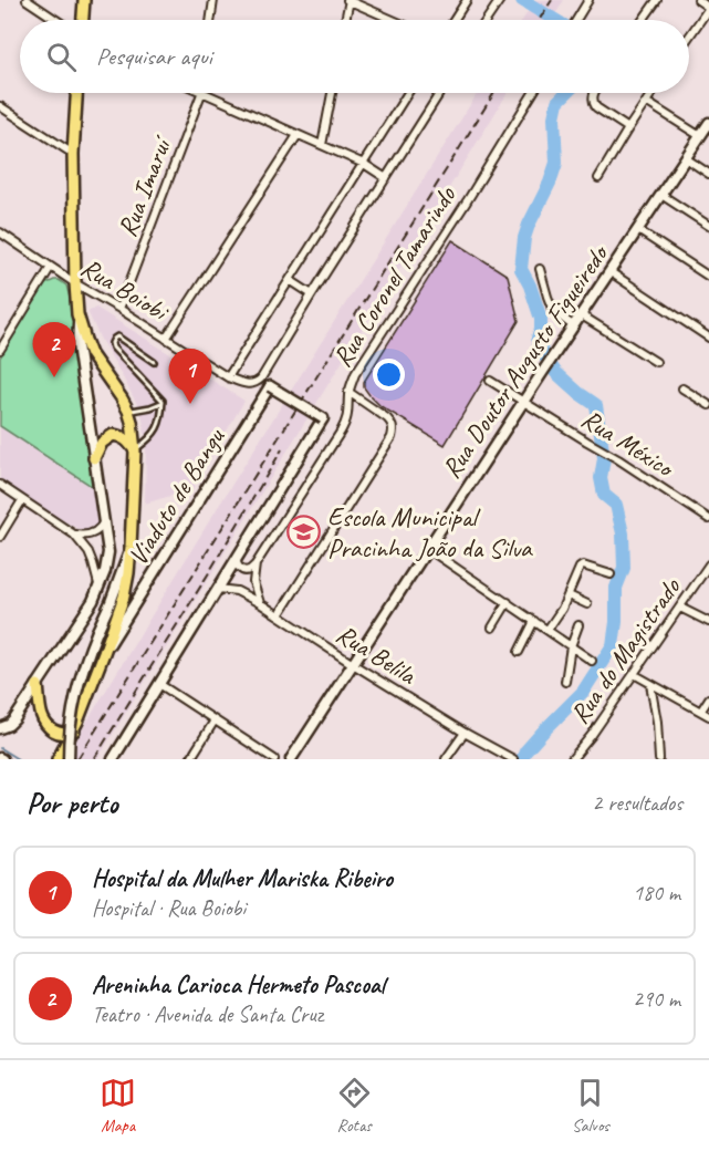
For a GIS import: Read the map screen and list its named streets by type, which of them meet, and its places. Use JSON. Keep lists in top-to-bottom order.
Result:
{
  "streets": {
    "street": [
      "Rua Imaruí",
      "Rua Coronel Tamarindo",
      "Rua Boiobi",
      "Rua Doutor Augusto Figueiredo",
      "Rua México",
      "Viaduto de Bangu",
      "Rua do Magistrado",
      "Rua Belila"
    ]
  },
  "crossings": [
    ["Rua Imaruí", "Rua Boiobi"],
    ["Rua Doutor Augusto Figueiredo", "Rua México"],
    ["Rua Doutor Augusto Figueiredo", "Rua Belila"]
  ],
  "places": {
    "school or university": ["Escola Municipal Pracinha João da Silva"]
  },
  "page": {
    "search": "Pesquisar aqui",
    "pins": ["2", "1"],
    "heading": ["Por perto", "2 resultados"],
    "list": [
      {
        "mark": "1",
        "name": "Hospital da Mulher Mariska Ribeiro",
        "note": "Hospital · Rua Boiobi",
        "value": "180 m"
      },
      {
        "mark": "2",
        "name": "Areninha Carioca Hermeto Pascoal",
        "note": "Teatro · Avenida de Santa Cruz",
        "value": "290 m"
      }
    ],
    "nav": ["Mapa", "Rotas", "Salvos"]
  }
}
